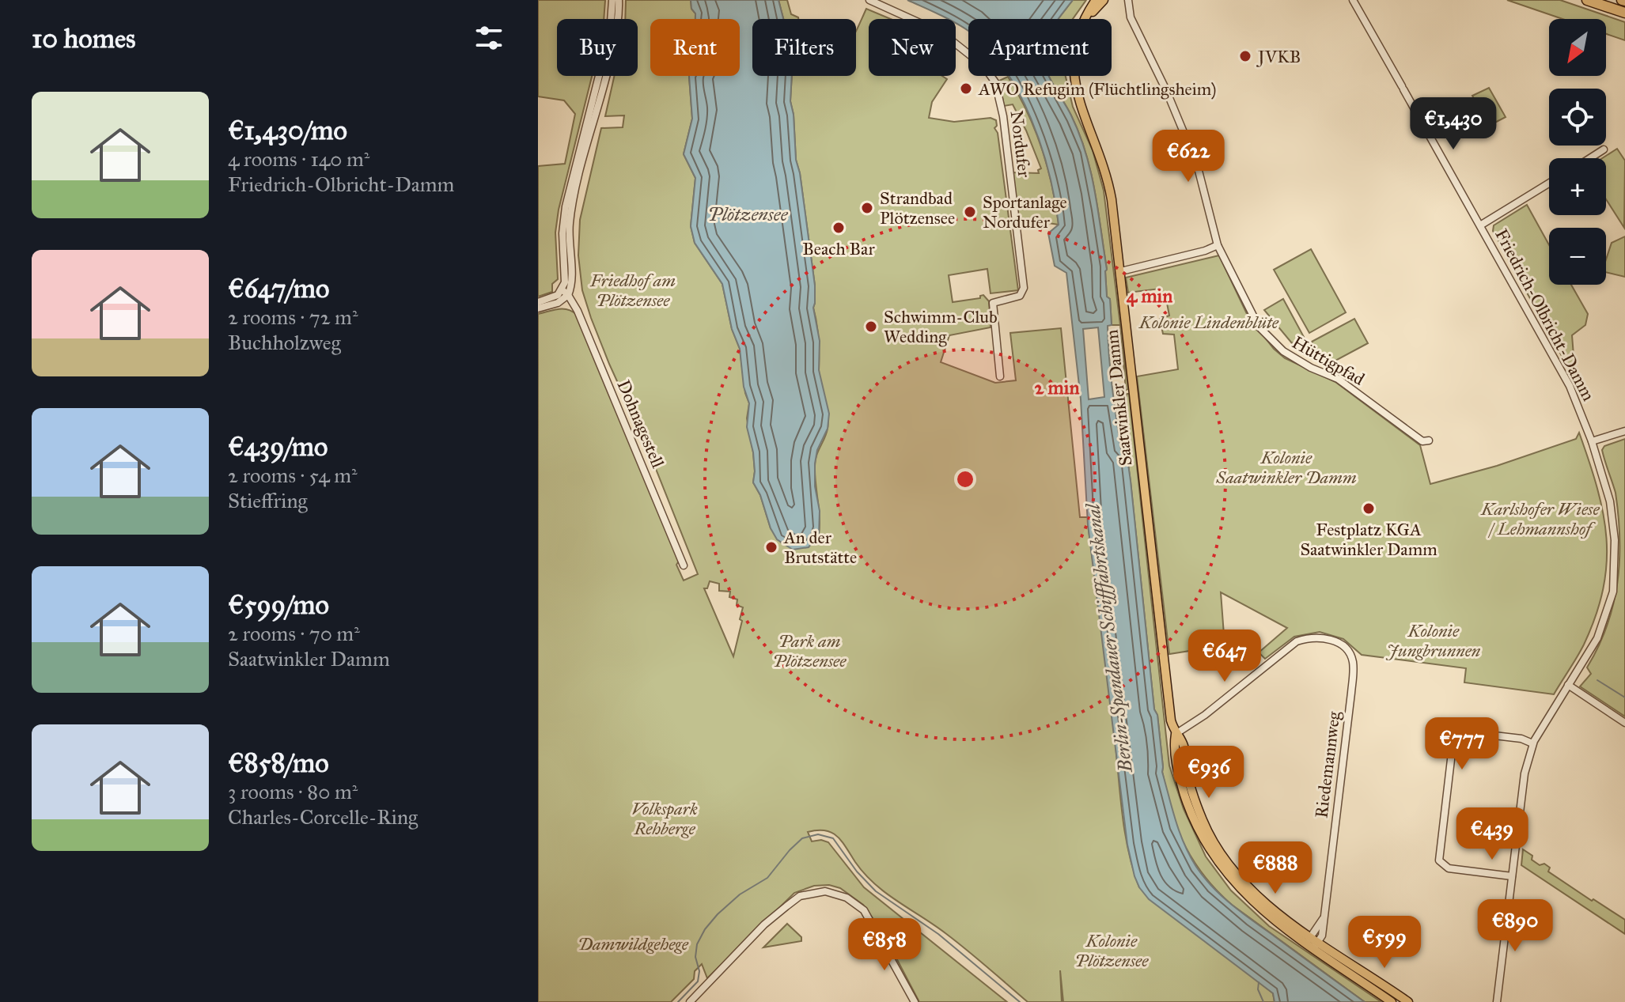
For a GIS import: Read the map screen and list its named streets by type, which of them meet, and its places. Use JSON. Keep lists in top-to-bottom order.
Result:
{
  "streets": {
    "main road": ["Saatwinkler Damm"],
    "street": [
      "Nordufer",
      "Friedrich-Olbricht-Damm",
      "Hüttigpfad",
      "Dohnagestell",
      "Riedemannweg"
    ]
  },
  "crossings": [
    ["Saatwinkler Damm", "Riedemannweg"]
  ],
  "water": ["Plötzensee", "Berlin-Spandauer Schifffahrtskanal"],
  "parks": [
    "Friedhof am Plötzensee",
    "Kolonie Lindenblüte",
    "Kolonie Saatwinkler Damm",
    "Karlshofer Wiese / Lehmannshof",
    "Kolonie Jungbrunnen",
    "Park am Plötzensee",
    "Volkspark Rehberge",
    "Kolonie Plötzensee",
    "Damwildgehege"
  ],
  "places": [
    "JVKB",
    "AWO Refugim (Flüchtlingsheim)",
    "Strandbad Plötzensee",
    "Sportanlage Nordufer",
    "Beach Bar",
    "Schwimm-Club Wedding",
    "Festplatz KGA Saatwinkler Damm",
    "An der Brutstätte"
  ],
  "north": "bottom left",
  "page": {
    "heading": "10 homes",
    "map_buttons": ["+", "−"],
    "chip": [
      "Buy",
      "Rent",
      "Filters",
      "New",
      "Apartment"
    ],
    "list": [
      {
        "name": "€1,430/mo",
        "note": "4 rooms · 140 m² · Friedrich-Olbricht-Damm"
      },
      {
        "name": "€647/mo",
        "note": "2 rooms · 72 m² · Buchholzweg"
      },
      {
        "name": "€439/mo",
        "note": "2 rooms · 54 m² · Stieffring"
      },
      {
        "name": "€599/mo",
        "note": "2 rooms · 70 m² · Saatwinkler Damm"
      },
      {
        "name": "€858/mo",
        "note": "3 rooms · 80 m² · Charles-Corcelle-Ring"
      }
    ],
    "price": [
      "€1,430",
      "€622",
      "€647",
      "€777",
      "€936",
      "€439",
      "€888",
      "€890",
      "€599",
      "€858"
    ]
  },
  "rings": ["4 min", "2 min"]
}
